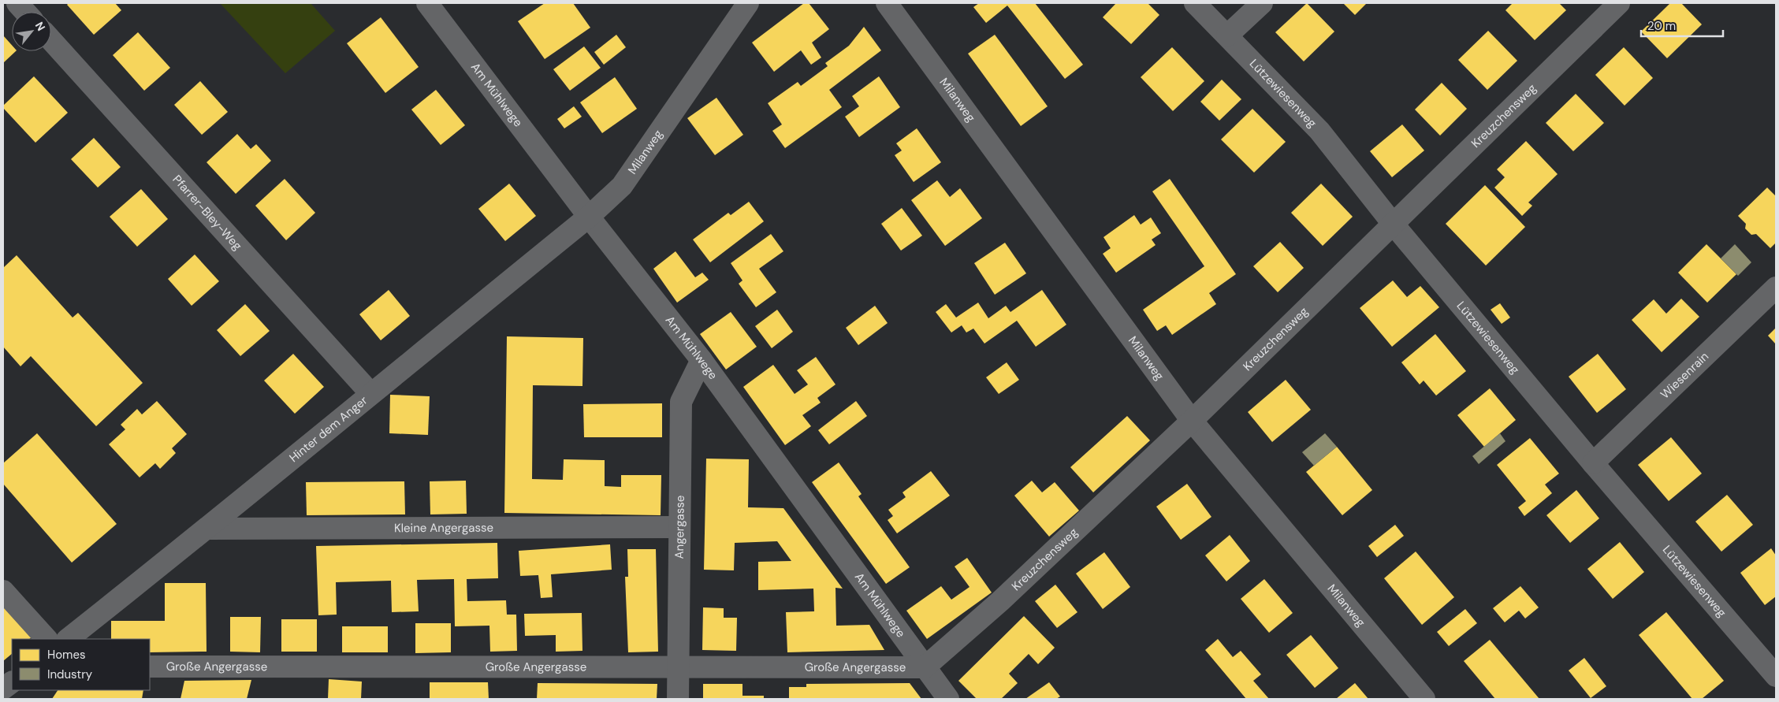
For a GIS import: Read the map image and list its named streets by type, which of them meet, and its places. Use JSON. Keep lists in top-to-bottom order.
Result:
{
  "streets": {
    "street": [
      "Lützewiesenweg",
      "Am Mühlwege",
      "Milanweg",
      "Kreuzchensweg",
      "Pfarrer-Bley-Weg",
      "Wiesenrain",
      "Hinter dem Anger",
      "Angergasse",
      "Kleine Angergasse",
      "Große Angergasse"
    ]
  },
  "crossings": [
    ["Lützewiesenweg", "Kreuzchensweg"],
    ["Lützewiesenweg", "Wiesenrain"],
    ["Am Mühlwege", "Milanweg"],
    ["Am Mühlwege", "Kreuzchensweg"],
    ["Am Mühlwege", "Hinter dem Anger"],
    ["Am Mühlwege", "Angergasse"],
    ["Am Mühlwege", "Große Angergasse"],
    ["Milanweg", "Kreuzchensweg"],
    ["Milanweg", "Hinter dem Anger"],
    ["Kreuzchensweg", "Große Angergasse"],
    ["Pfarrer-Bley-Weg", "Hinter dem Anger"],
    ["Hinter dem Anger", "Kleine Angergasse"],
    ["Angergasse", "Kleine Angergasse"],
    ["Angergasse", "Große Angergasse"]
  ],
  "legend": ["Homes", "Industry"],
  "scale_bar": "20 m",
  "north": "top right"
}
